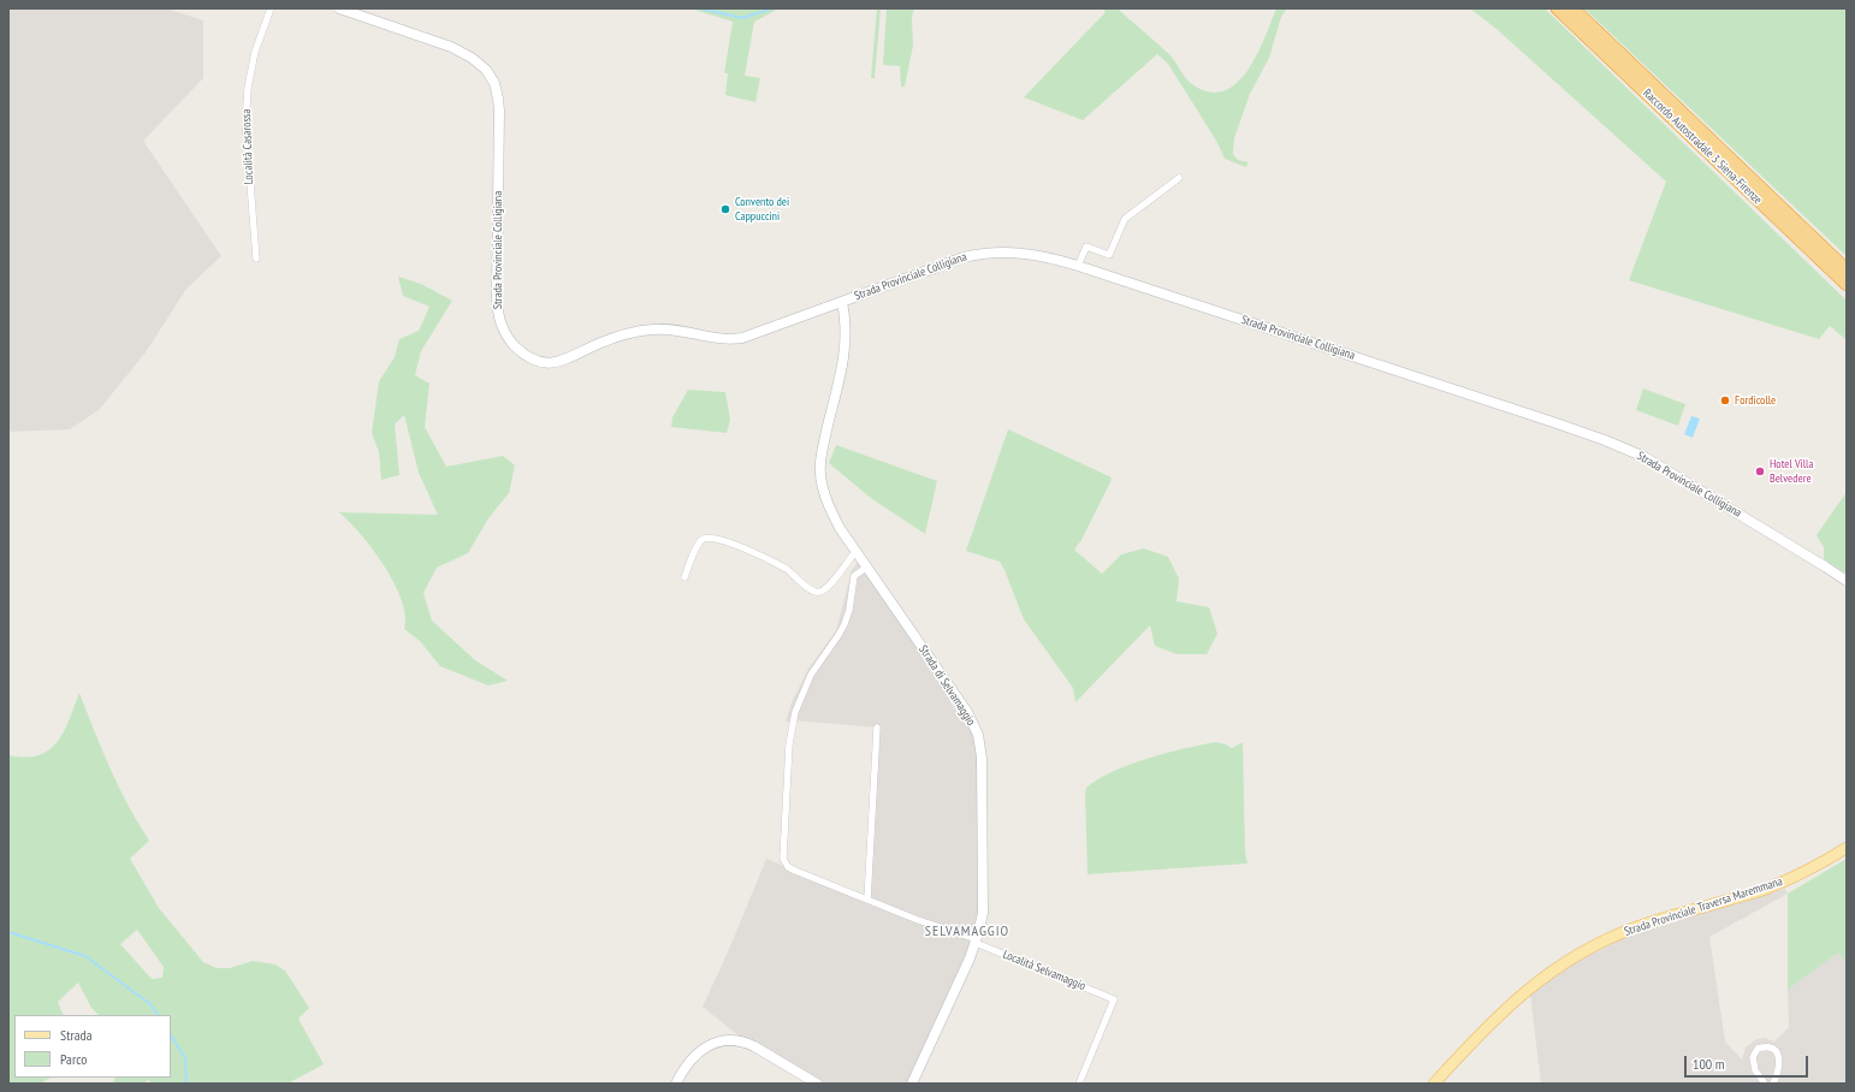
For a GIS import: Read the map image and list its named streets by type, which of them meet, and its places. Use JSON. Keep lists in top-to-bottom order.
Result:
{
  "streets": {
    "highway": ["Raccordo Autostradale 3 Siena-Firenze"],
    "main road": ["Strada Provinciale Colligiana", "Strada di Selvamaggio", "Strada Provinciale Traversa Maremmana"],
    "street": ["Località Casarossa", "Località Selvamaggio"]
  },
  "crossings": [
    ["Strada Provinciale Colligiana", "Strada di Selvamaggio"],
    ["Strada di Selvamaggio", "Località Selvamaggio"]
  ],
  "districts": ["SELVAMAGGIO"],
  "places": ["Convento dei Cappuccini", "Fordicolle", "Hotel Villa Belvedere"],
  "legend": ["Strada", "Parco"],
  "scale_bar": "100 m"
}
